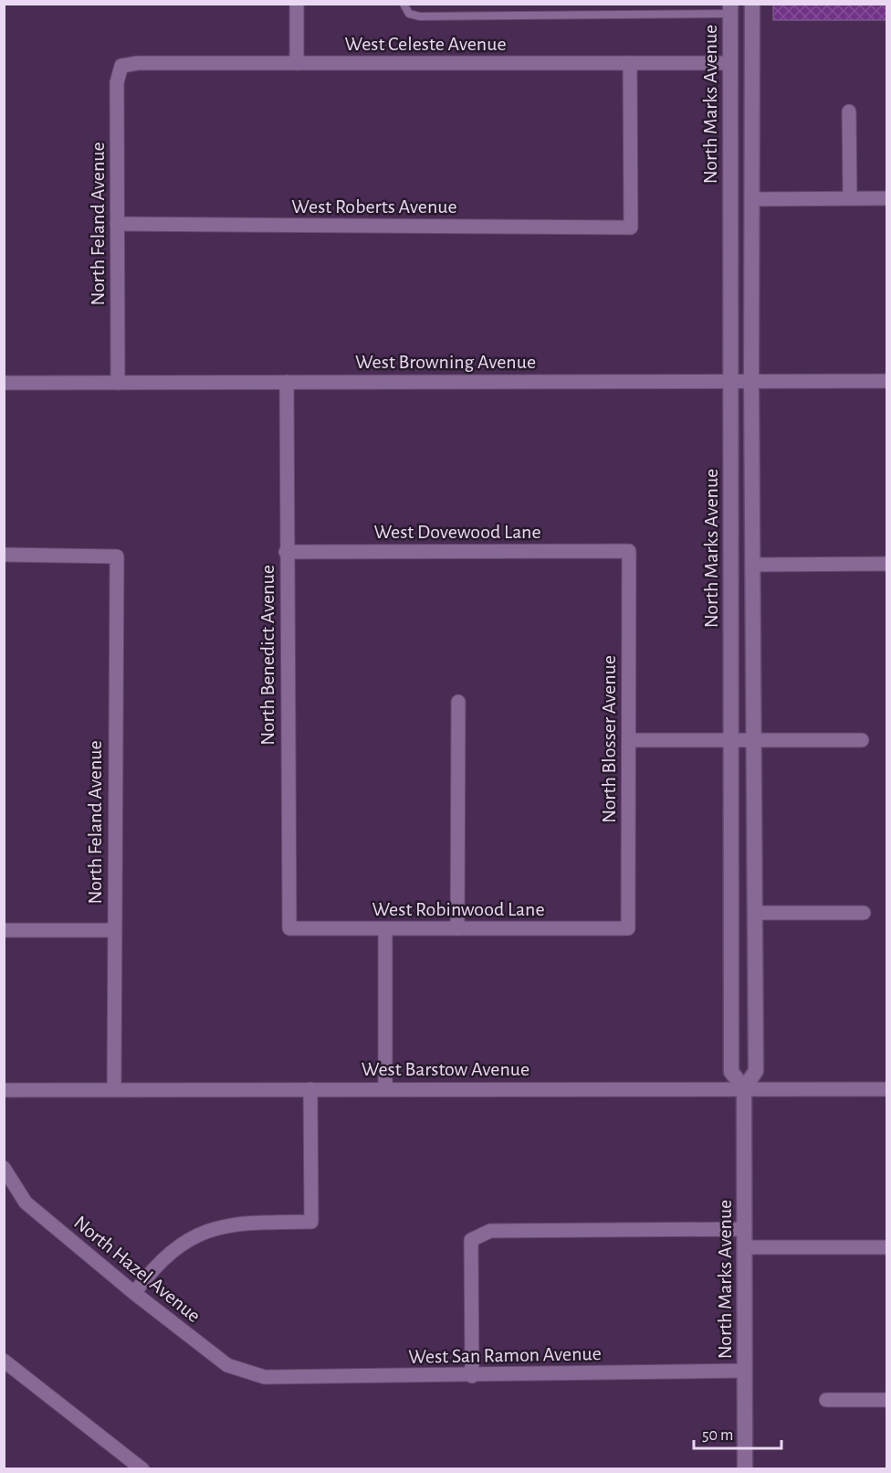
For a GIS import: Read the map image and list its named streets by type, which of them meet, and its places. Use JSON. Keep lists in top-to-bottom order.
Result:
{
  "streets": {
    "main road": ["North Marks Avenue"],
    "street": [
      "West Celeste Avenue",
      "West Roberts Avenue",
      "North Feland Avenue",
      "West Browning Avenue",
      "West Dovewood Lane",
      "North Benedict Avenue",
      "North Blosser Avenue",
      "West Robinwood Lane",
      "West Barstow Avenue",
      "North Hazel Avenue",
      "West San Ramon Avenue"
    ]
  },
  "crossings": [
    ["West Celeste Avenue", "North Marks Avenue"],
    ["West Celeste Avenue", "West Roberts Avenue"],
    ["West Celeste Avenue", "North Feland Avenue"],
    ["North Marks Avenue", "West Browning Avenue"],
    ["North Marks Avenue", "West Barstow Avenue"],
    ["North Marks Avenue", "West San Ramon Avenue"],
    ["West Roberts Avenue", "North Feland Avenue"],
    ["North Feland Avenue", "West Browning Avenue"],
    ["North Feland Avenue", "West Barstow Avenue"],
    ["West Browning Avenue", "North Benedict Avenue"],
    ["West Dovewood Lane", "North Benedict Avenue"],
    ["West Dovewood Lane", "North Blosser Avenue"],
    ["North Benedict Avenue", "West Robinwood Lane"],
    ["North Blosser Avenue", "West Robinwood Lane"],
    ["North Hazel Avenue", "West San Ramon Avenue"]
  ],
  "scale_bar": "50 m"
}
